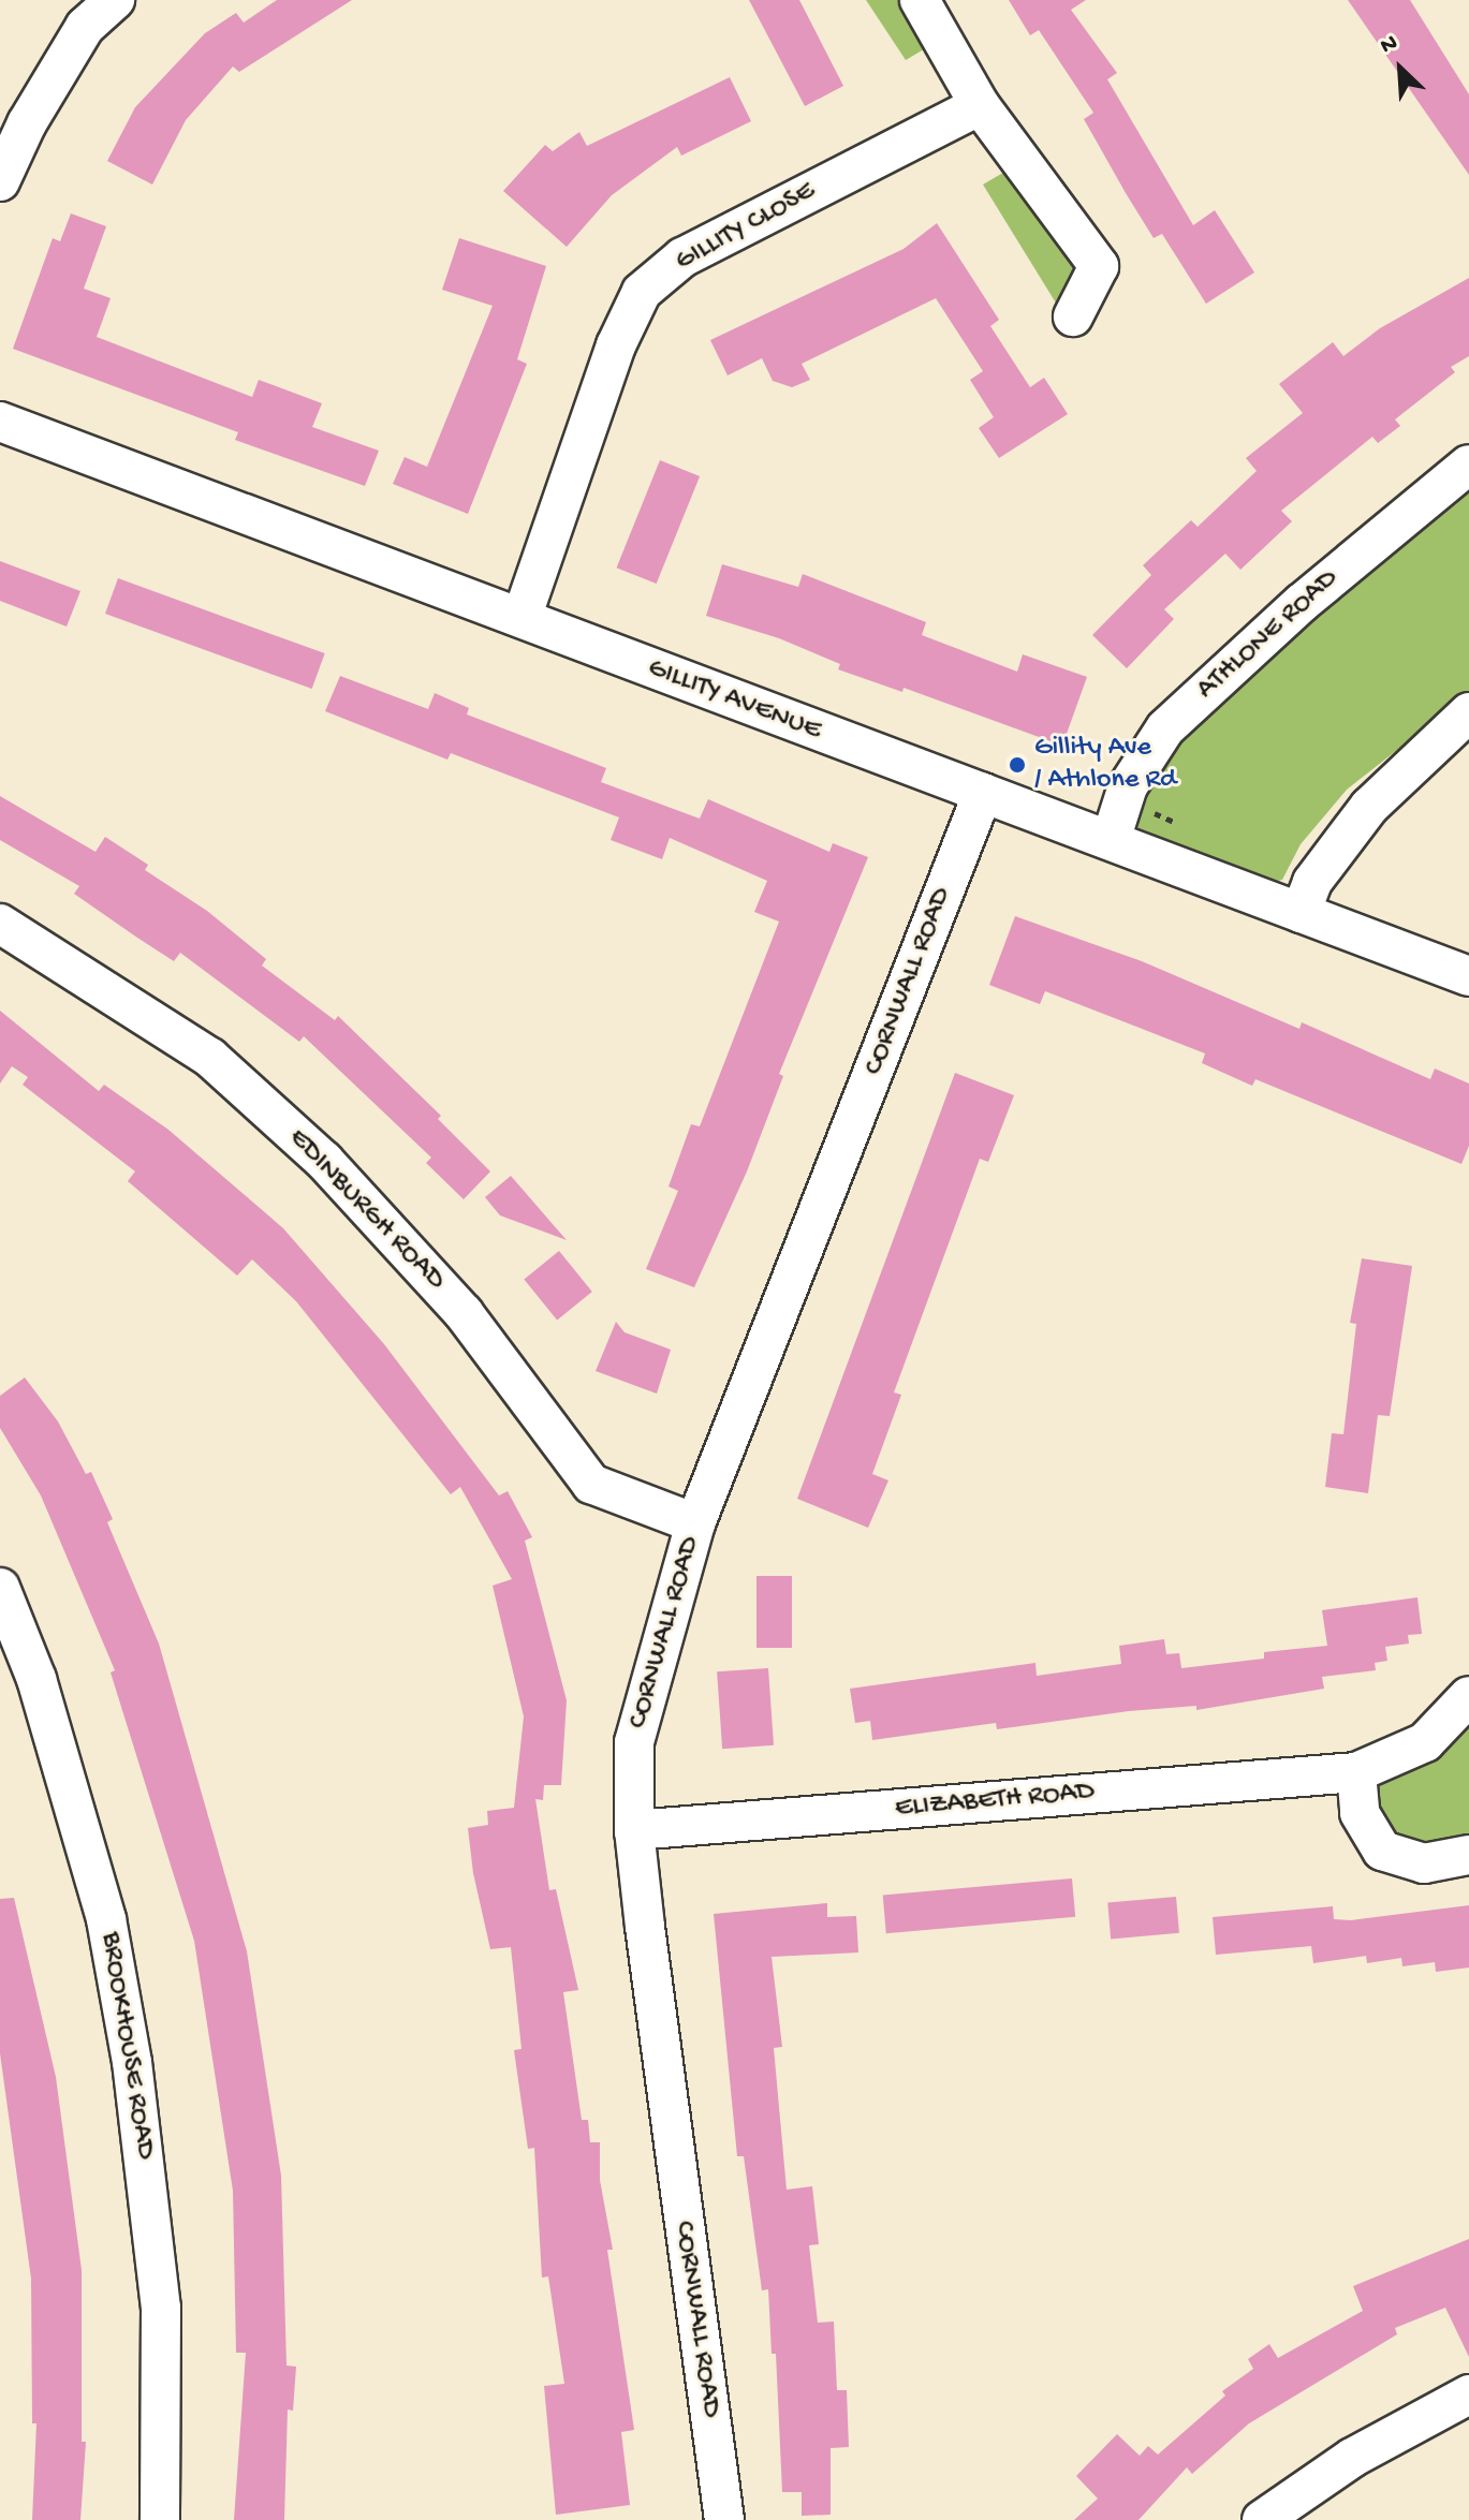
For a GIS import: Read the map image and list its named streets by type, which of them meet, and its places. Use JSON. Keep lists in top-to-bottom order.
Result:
{
  "streets": {
    "street": [
      "GILLITY CLOSE",
      "ATHLONE ROAD",
      "GILLITY AVENUE",
      "CORNWALL ROAD",
      "EDINBURGH ROAD",
      "ELIZABETH ROAD",
      "BROOKHOUSE ROAD"
    ]
  },
  "crossings": [
    ["GILLITY CLOSE", "GILLITY AVENUE"],
    ["ATHLONE ROAD", "GILLITY AVENUE"],
    ["GILLITY AVENUE", "CORNWALL ROAD"],
    ["CORNWALL ROAD", "EDINBURGH ROAD"],
    ["CORNWALL ROAD", "ELIZABETH ROAD"]
  ],
  "places": ["Gillity Ave / Athlone Rd"],
  "north": "top left"
}
